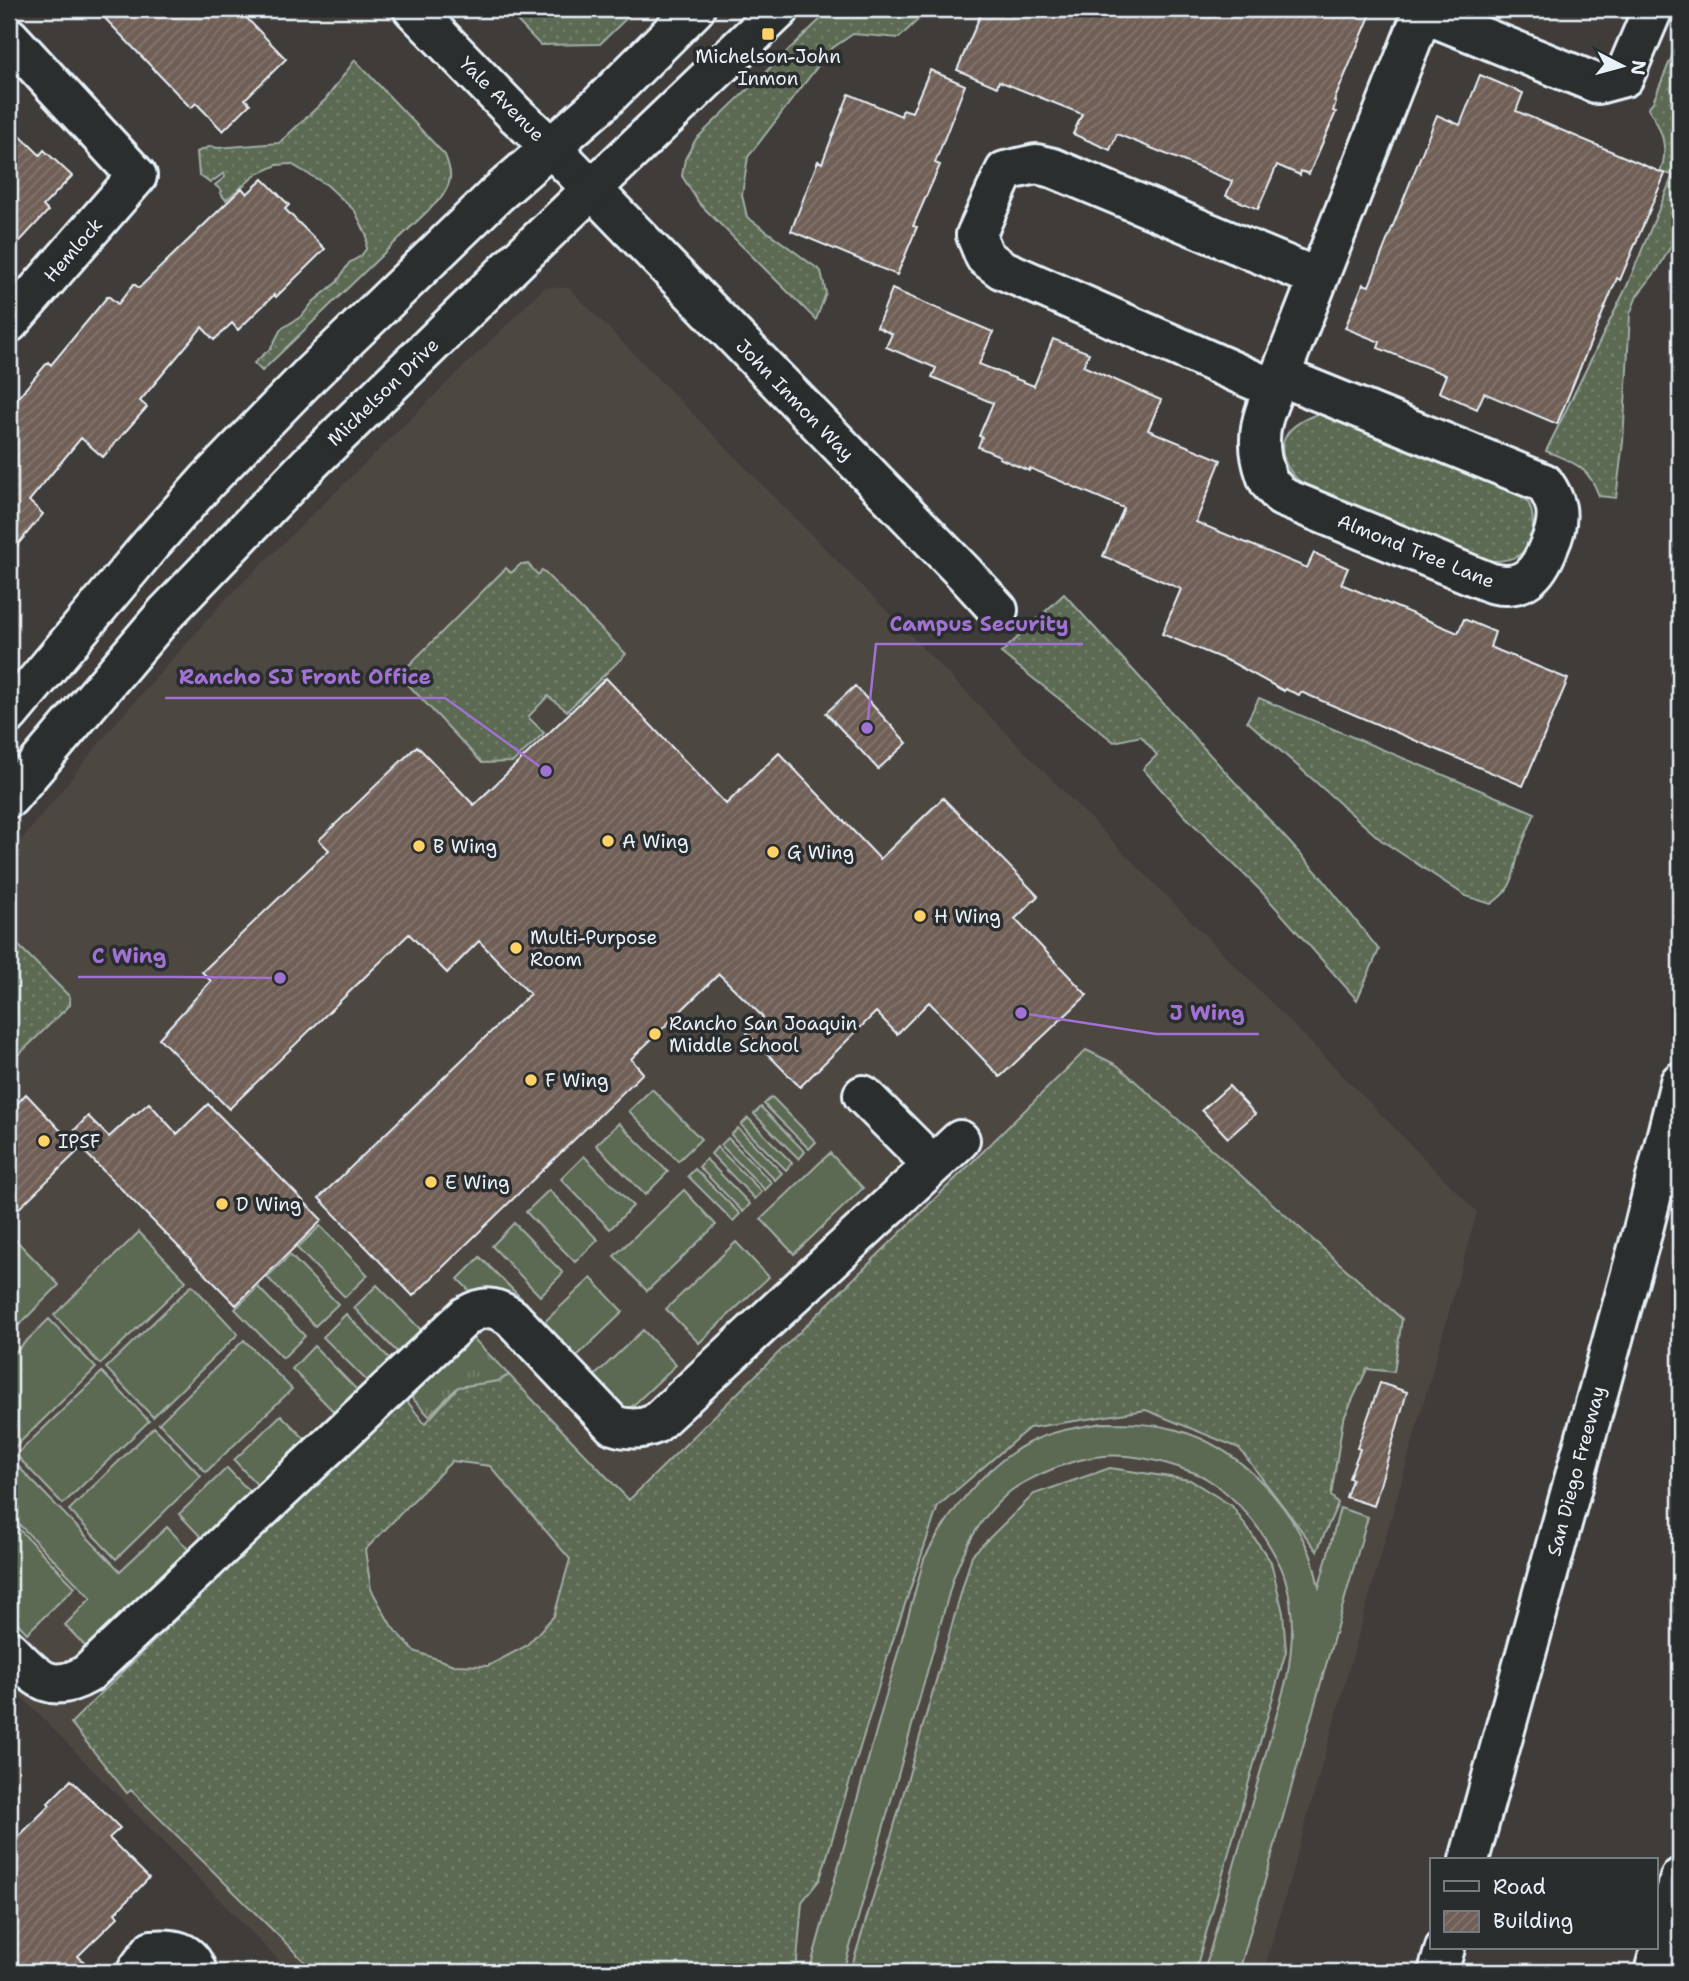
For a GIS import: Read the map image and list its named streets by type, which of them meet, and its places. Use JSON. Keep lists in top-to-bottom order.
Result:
{
  "streets": {
    "main road": [
      "Yale Avenue",
      "Hemlock",
      "Michelson Drive",
      "John Inmon Way",
      "Almond Tree Lane",
      "San Diego Freeway"
    ]
  },
  "crossings": [
    ["Yale Avenue", "Michelson Drive"],
    ["Yale Avenue", "John Inmon Way"],
    ["Michelson Drive", "John Inmon Way"]
  ],
  "places": {
    "transit": ["Michelson-John Inmon"],
    "other": [
      "Campus Security",
      "Rancho SJ Front Office",
      "A Wing",
      "B Wing",
      "G Wing",
      "H Wing",
      "Multi-Purpose Room",
      "C Wing",
      "J Wing",
      "Rancho San Joaquin Middle School",
      "F Wing",
      "IPSF",
      "E Wing",
      "D Wing"
    ]
  },
  "legend": ["Road", "Building"],
  "north": "right"
}
